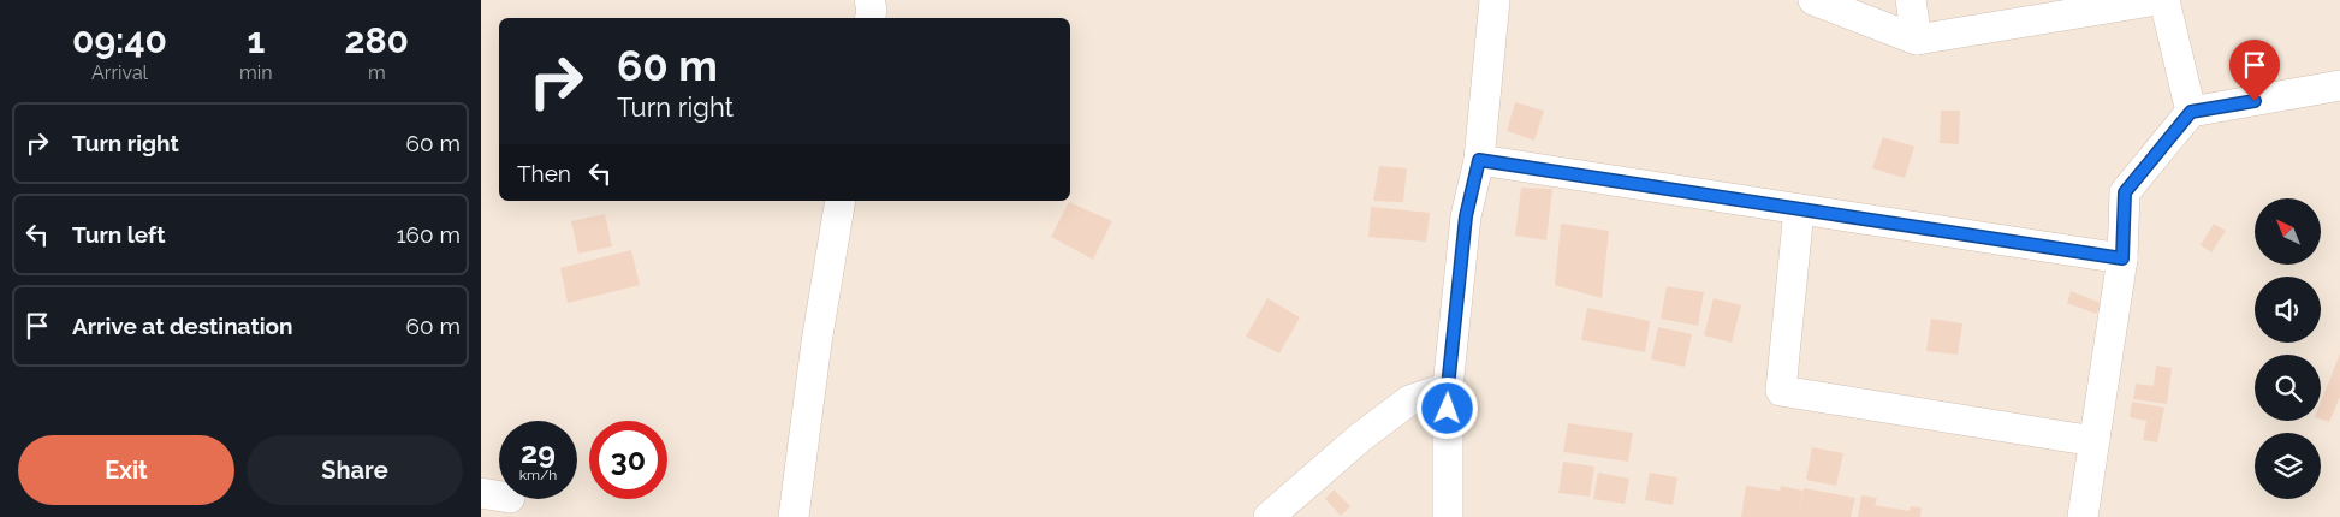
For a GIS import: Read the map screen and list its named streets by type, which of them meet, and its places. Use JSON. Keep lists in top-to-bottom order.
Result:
{
  "north": "top left",
  "page": {
    "eta": [
      "09:40",
      "Arrival",
      "1",
      "min",
      "280",
      "m"
    ],
    "turn": ["60 m", "Turn right"],
    "list": [
      {
        "name": "Turn right",
        "value": "60 m"
      },
      {
        "name": "Turn left",
        "value": "160 m"
      },
      {
        "name": "Arrive at destination",
        "value": "60 m"
      }
    ],
    "then": "Then",
    "speed": "29 km/h",
    "limit": "30",
    "buttons": ["Exit", "Share"]
  }
}
